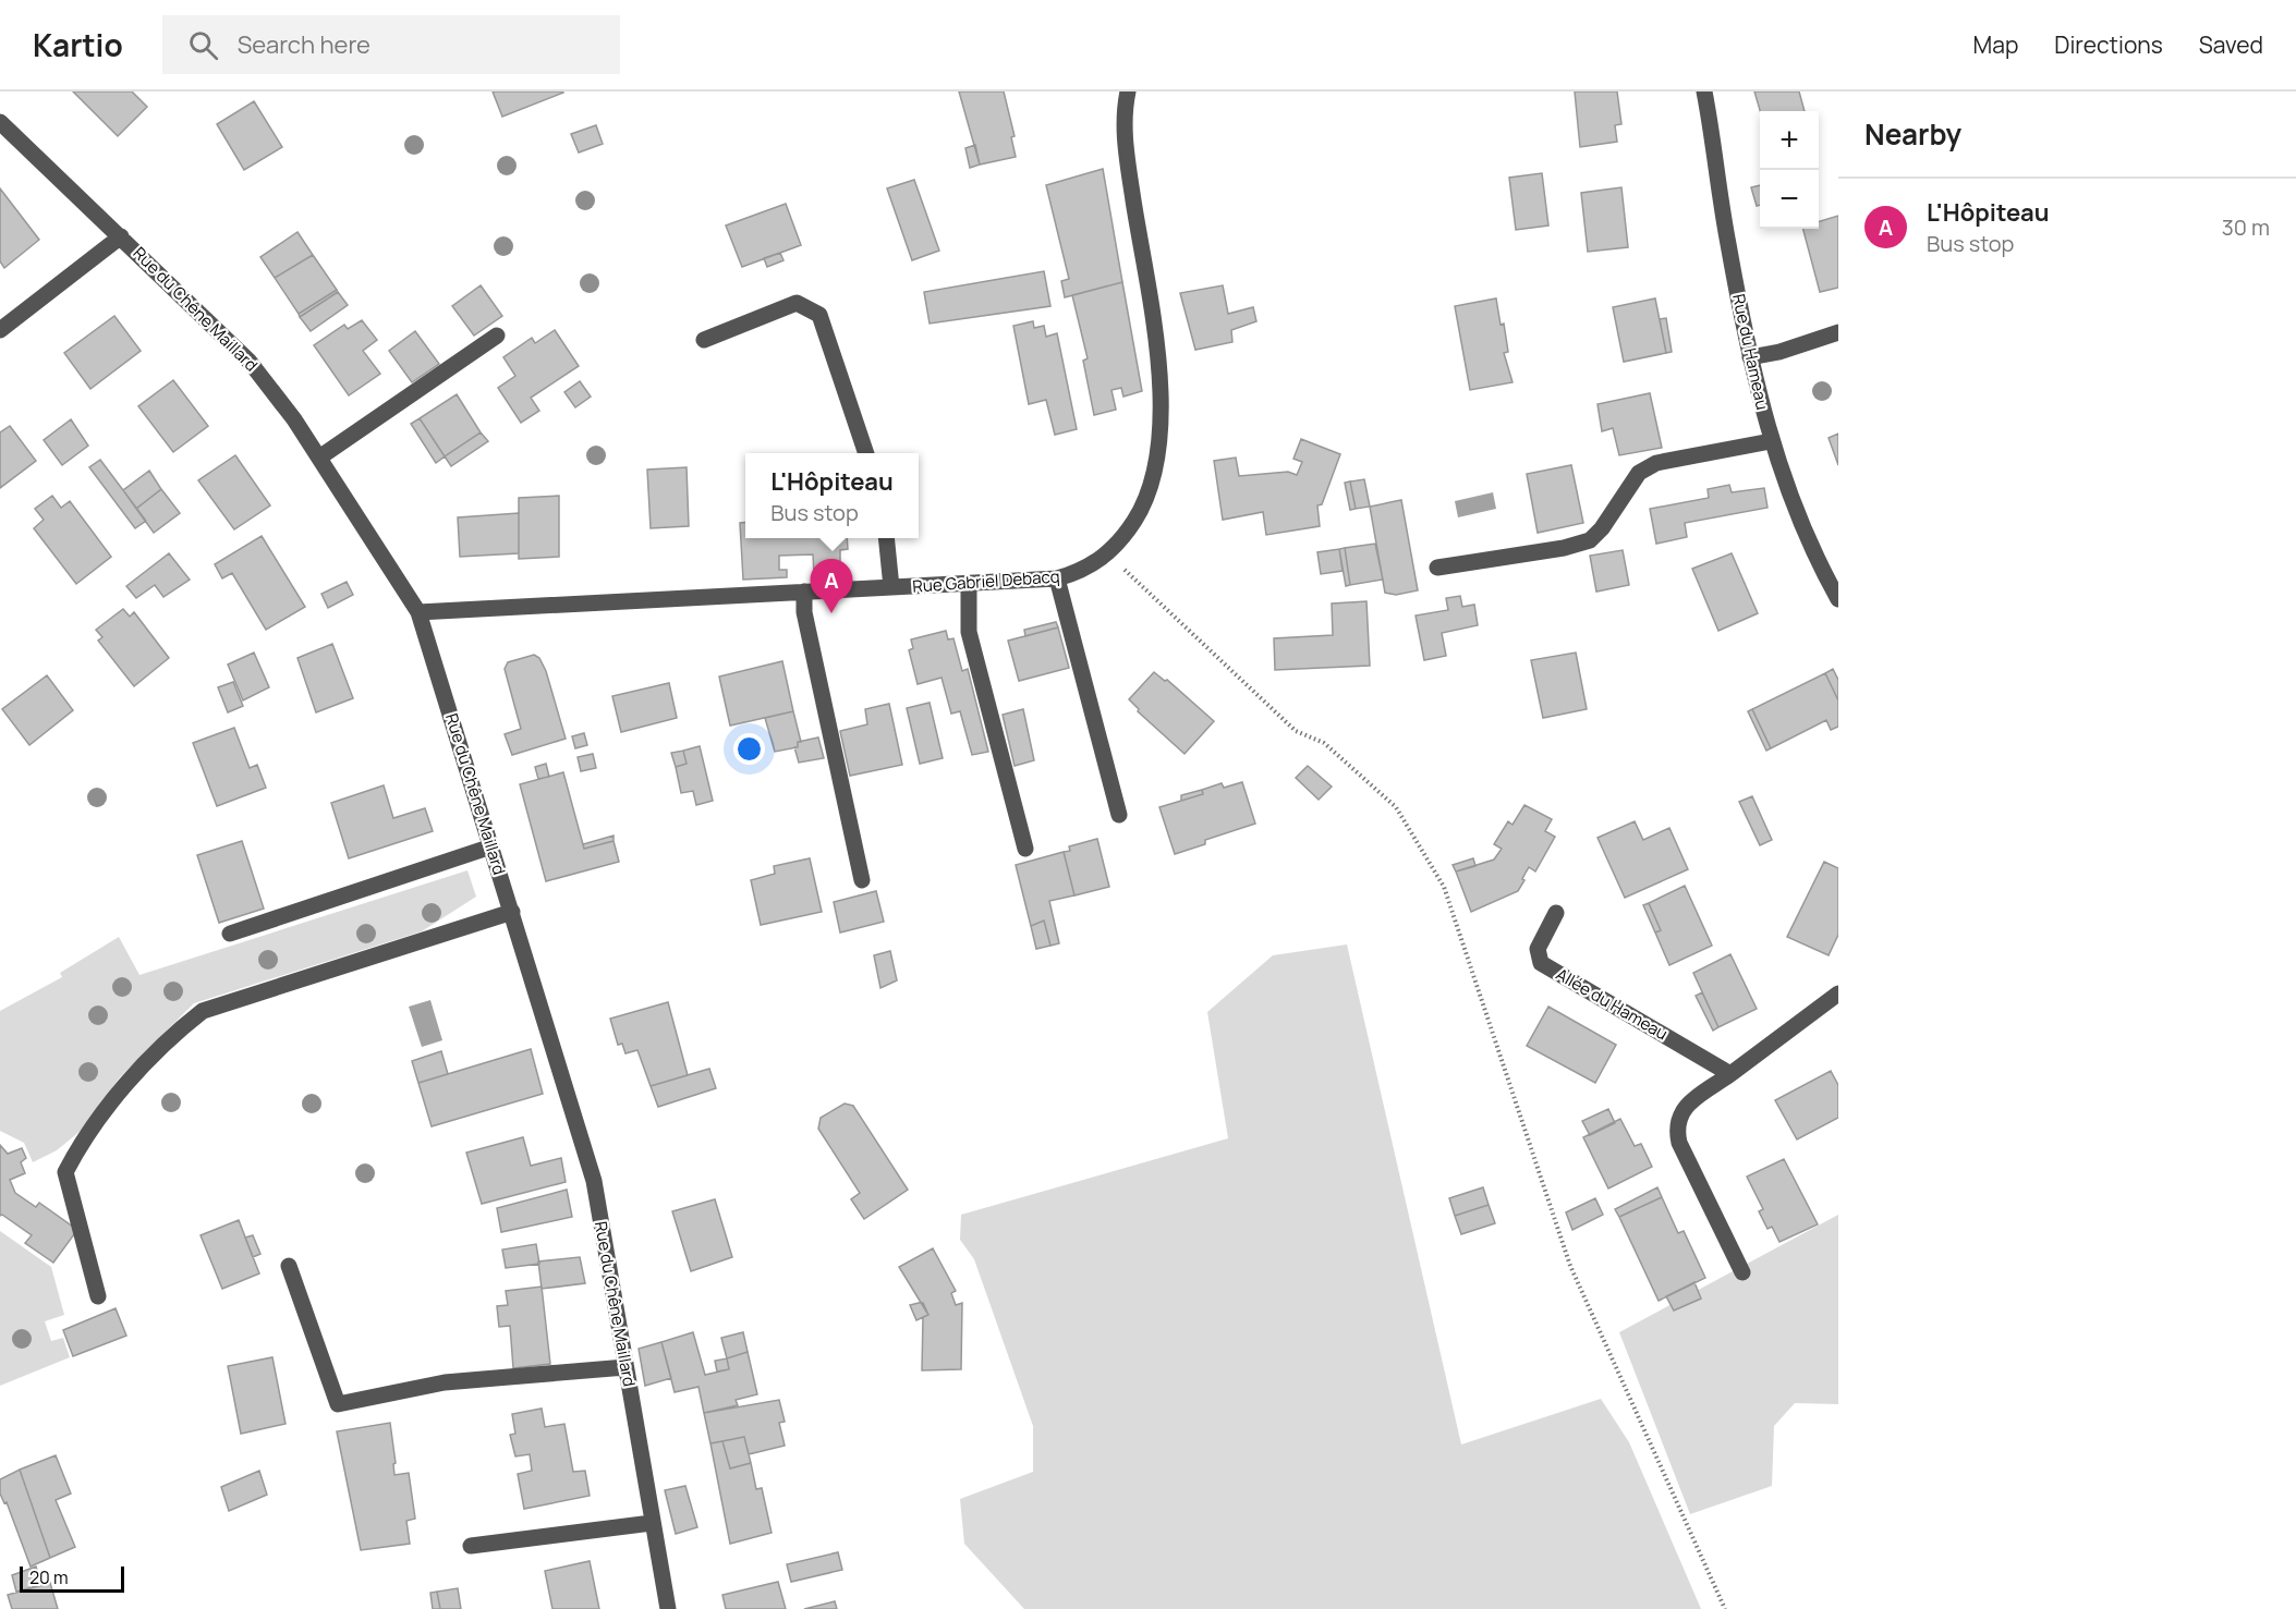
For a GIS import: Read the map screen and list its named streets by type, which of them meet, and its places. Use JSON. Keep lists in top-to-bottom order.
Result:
{
  "streets": {
    "street": [
      "Rue du Chêne Maillard",
      "Rue du Hameau",
      "Rue Gabriel Debacq",
      "Allée du Hameau"
    ]
  },
  "crossings": [
    ["Rue du Chêne Maillard", "Rue Gabriel Debacq"]
  ],
  "scale_bar": "20 m",
  "page": {
    "header": "Kartio",
    "search": "Search here",
    "nav": ["Map", "Directions", "Saved"],
    "heading": "Nearby",
    "map_buttons": ["+", "−"],
    "list": [
      {
        "mark": "A",
        "name": "L'Hôpiteau",
        "note": "Bus stop",
        "value": "30 m"
      }
    ],
    "popup": ["L'Hôpiteau", "Bus stop"],
    "pins": "A",
    "scale": "20 m"
  }
}
